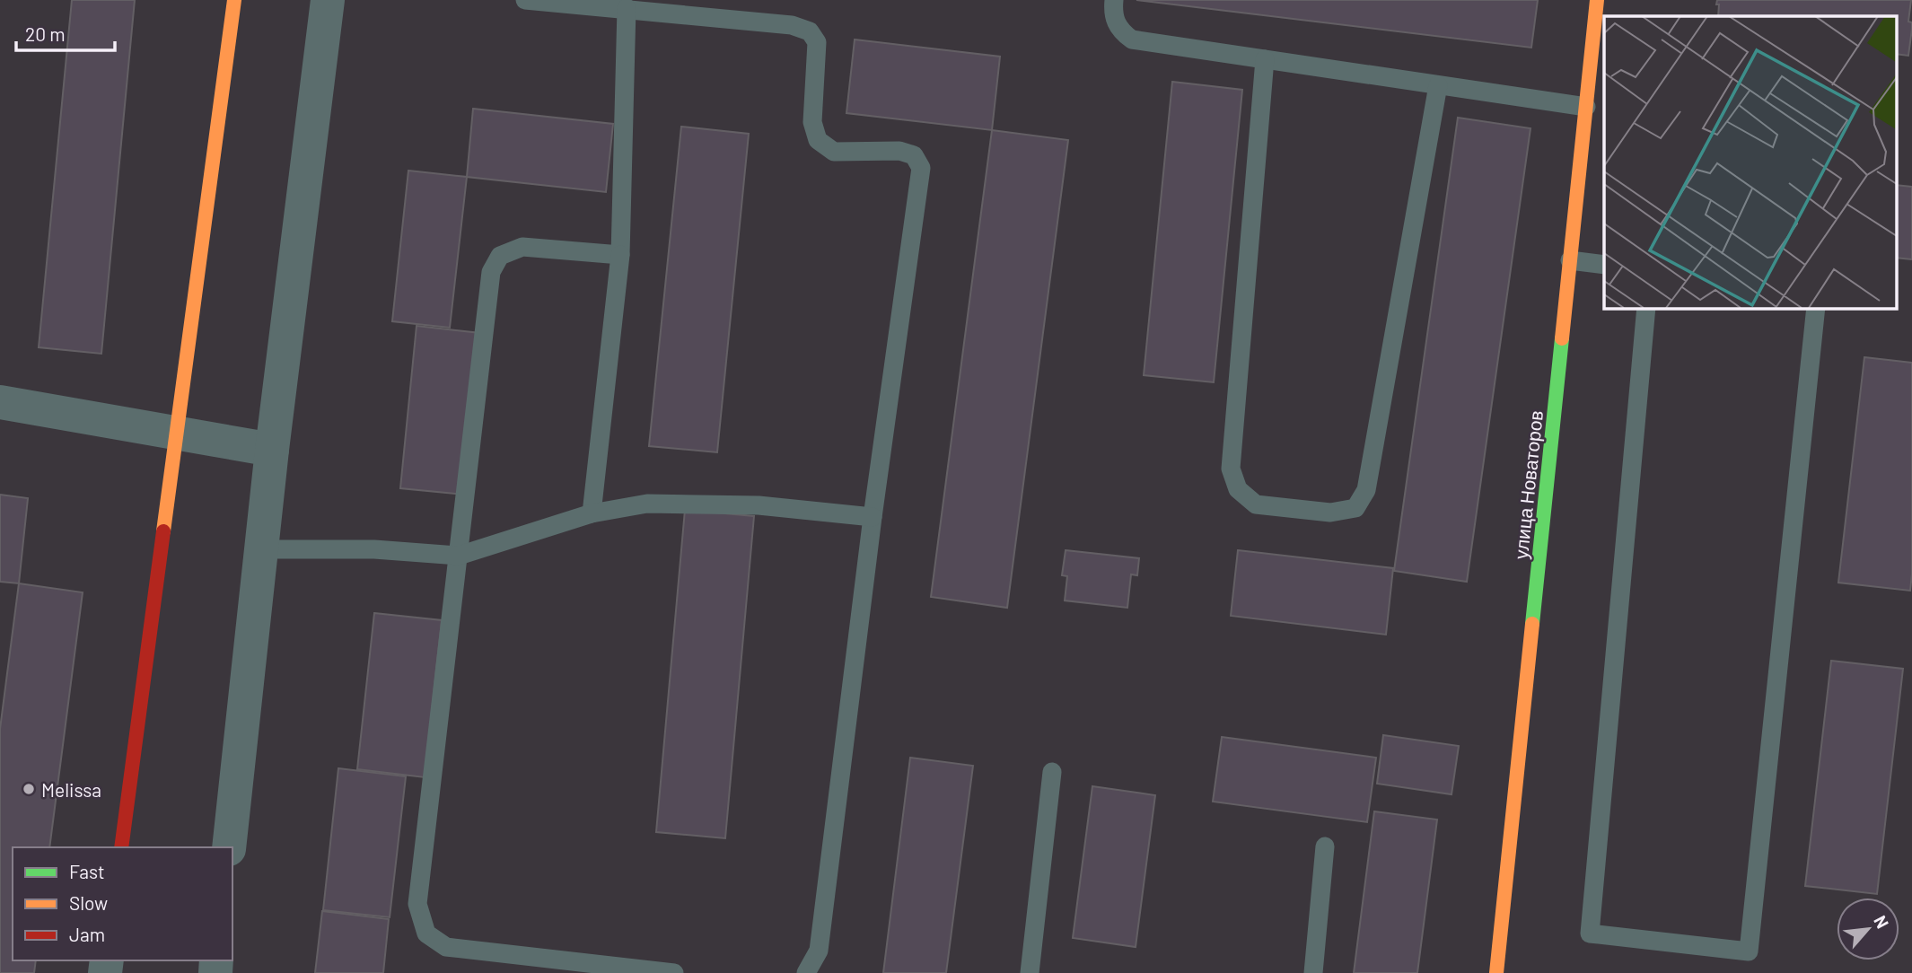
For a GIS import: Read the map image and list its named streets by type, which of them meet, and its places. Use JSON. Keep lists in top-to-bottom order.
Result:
{
  "streets": {
    "street": ["улица Новаторов"]
  },
  "places": ["Melissa"],
  "legend": ["Fast", "Slow", "Jam"],
  "scale_bar": "20 m",
  "north": "top right"
}
